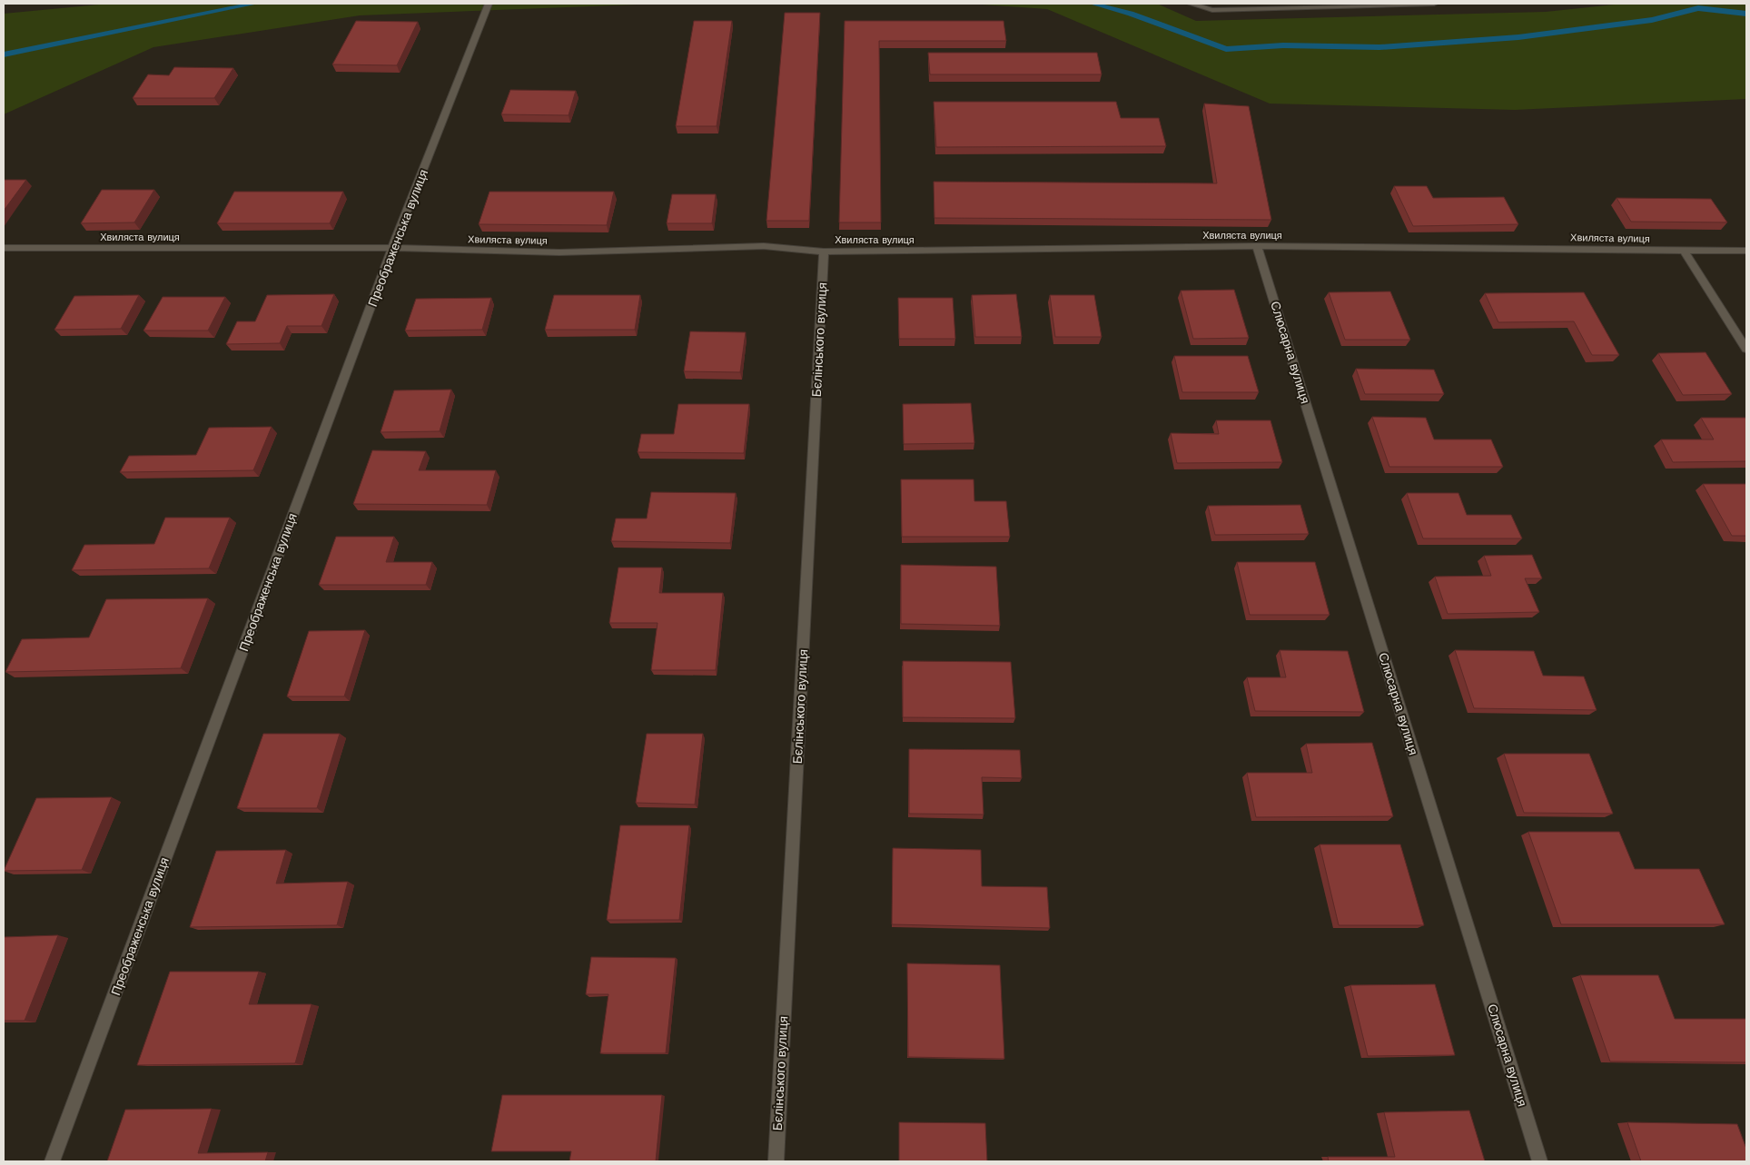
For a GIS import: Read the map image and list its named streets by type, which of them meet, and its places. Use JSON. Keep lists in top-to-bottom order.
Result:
{
  "streets": {
    "street": [
      "Хвиляста вулиця",
      "Преображенська вулиця",
      "Бєлінського вулиця",
      "Слюсарна вулиця"
    ]
  },
  "crossings": [
    ["Хвиляста вулиця", "Преображенська вулиця"],
    ["Хвиляста вулиця", "Бєлінського вулиця"],
    ["Хвиляста вулиця", "Слюсарна вулиця"]
  ]
}
